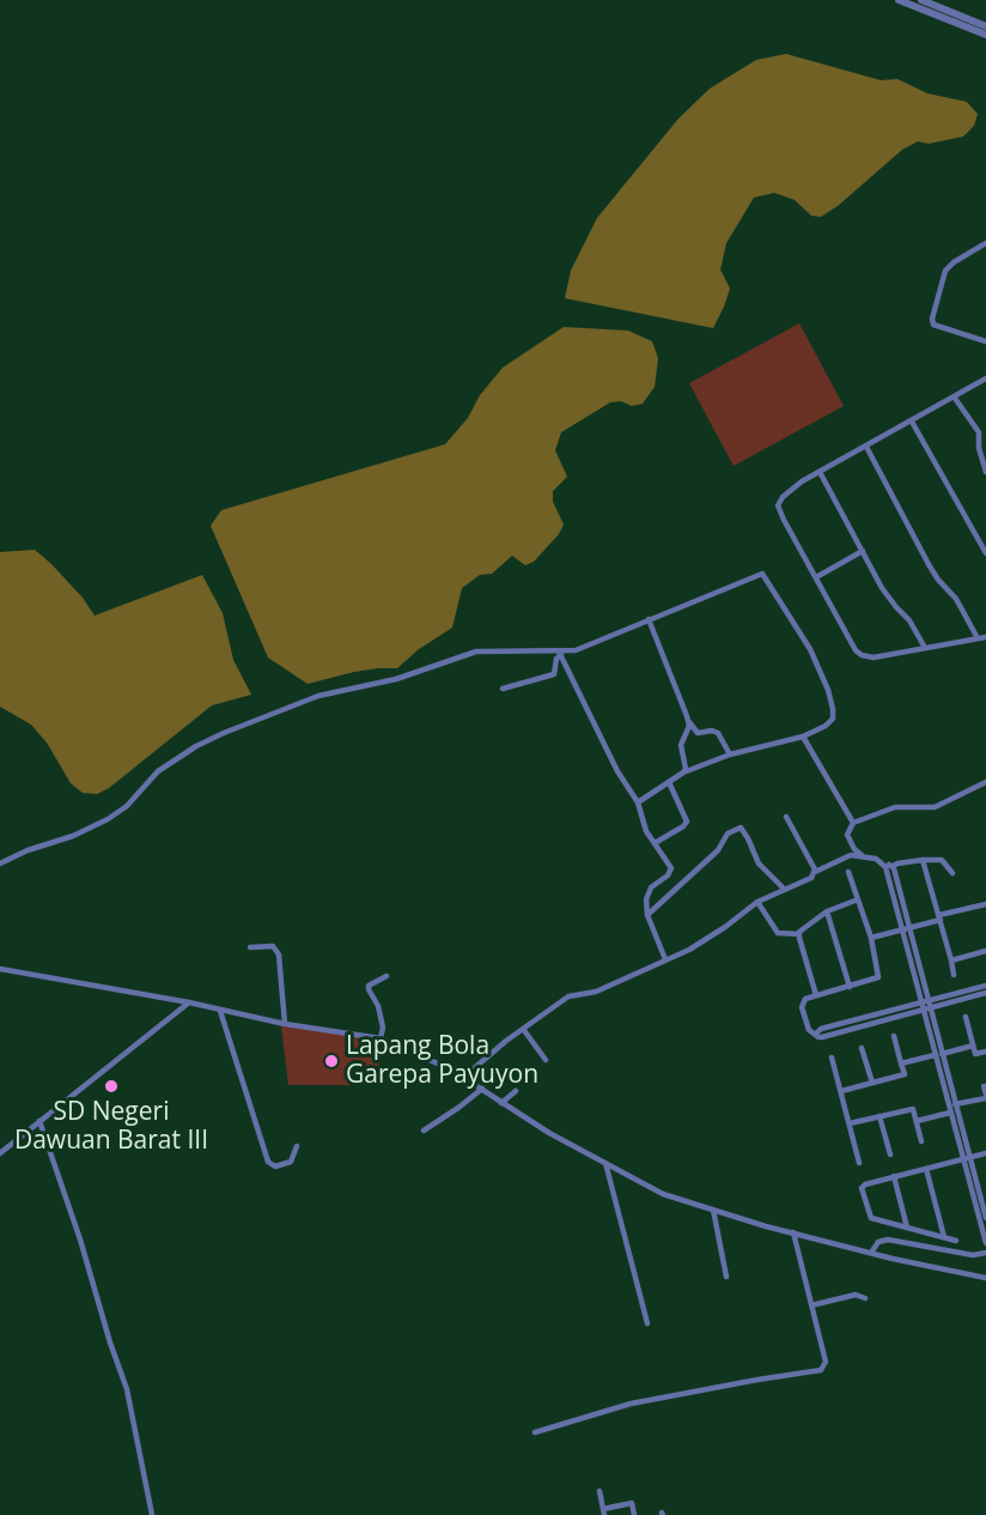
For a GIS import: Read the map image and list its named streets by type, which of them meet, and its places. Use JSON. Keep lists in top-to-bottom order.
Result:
{
  "places": ["Lapang Bola Garepa Payuyon", "SD Negeri Dawuan Barat III"]
}
